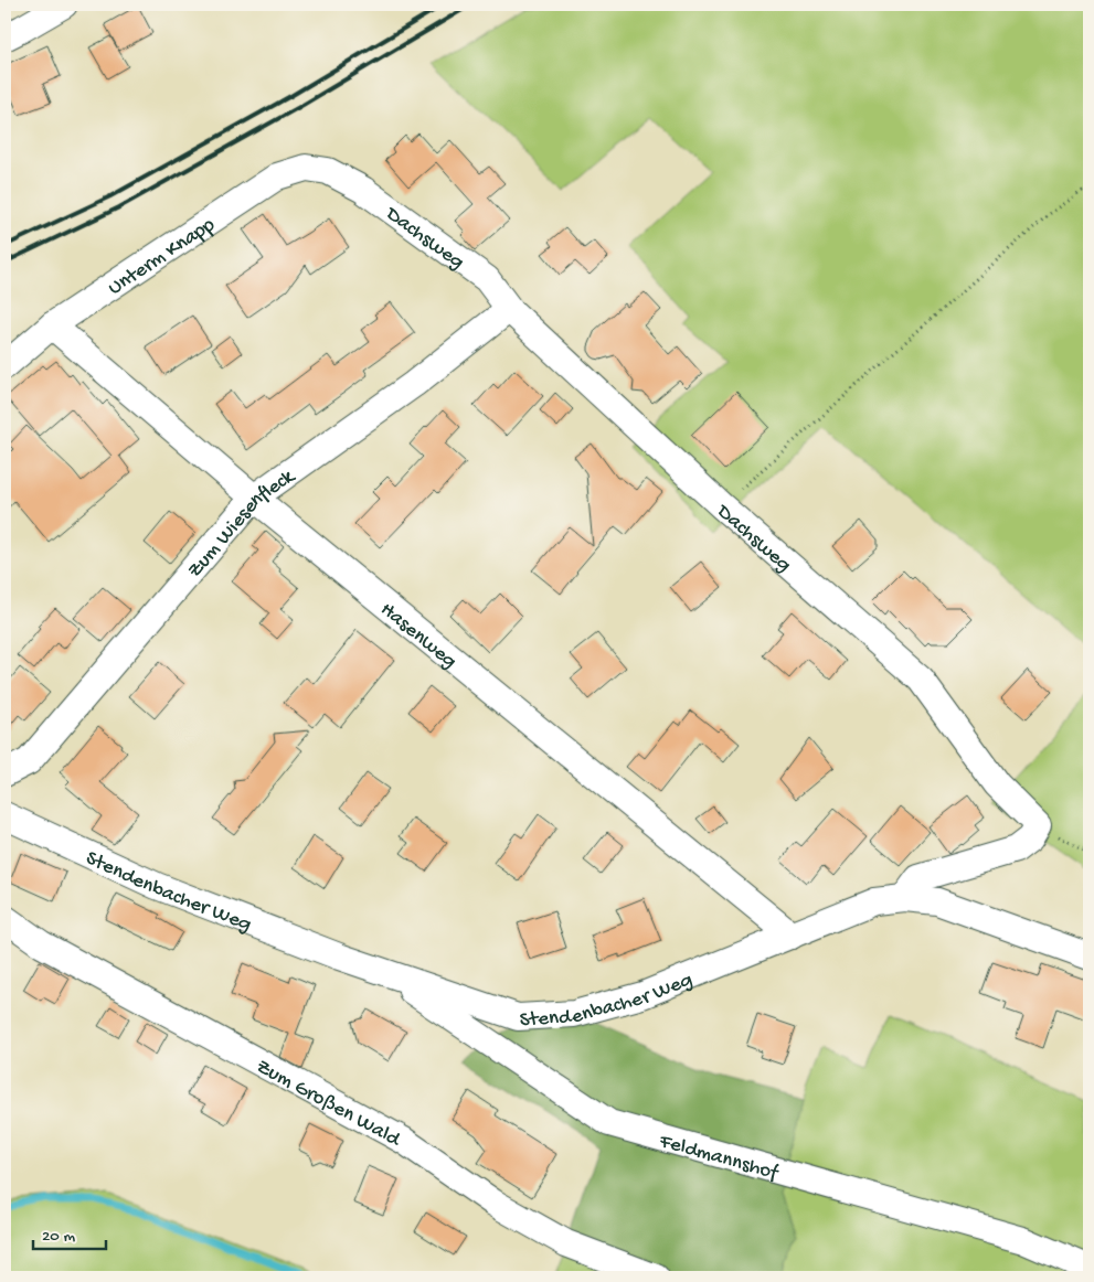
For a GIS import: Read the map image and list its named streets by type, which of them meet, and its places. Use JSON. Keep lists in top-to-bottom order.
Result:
{
  "streets": {
    "street": [
      "Dachsweg",
      "Unterm Knapp",
      "Zum Wiesenfleck",
      "Hasenweg",
      "Stendenbacher Weg",
      "Zum Großen Wald",
      "Feldmannshof"
    ]
  },
  "crossings": [
    ["Dachsweg", "Unterm Knapp"],
    ["Dachsweg", "Zum Wiesenfleck"],
    ["Unterm Knapp", "Hasenweg"],
    ["Zum Wiesenfleck", "Hasenweg"],
    ["Hasenweg", "Stendenbacher Weg"],
    ["Stendenbacher Weg", "Feldmannshof"]
  ],
  "scale_bar": "20 m"
}
